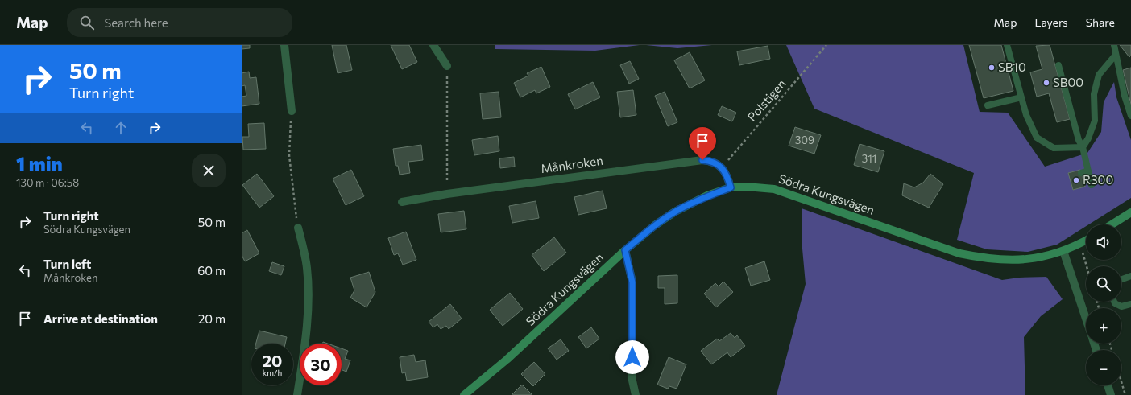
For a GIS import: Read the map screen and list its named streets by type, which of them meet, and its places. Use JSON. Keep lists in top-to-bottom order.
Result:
{
  "streets": {
    "street": ["Månkroken", "Södra Kungsvägen"],
    "path": ["Polstigen"]
  },
  "crossings": [
    ["Polstigen", "Månkroken"]
  ],
  "places": ["SB10", "SB00", "R300"],
  "house_numbers": ["309", "311"],
  "page": {
    "header": "Map",
    "search": "Search here",
    "nav": ["Map", "Layers", "Share"],
    "turn": ["50 m", "Turn right"],
    "heading": ["1 min", "130 m · 06:58"],
    "list": [
      {
        "name": "Turn right",
        "note": "Södra Kungsvägen",
        "value": "50 m"
      },
      {
        "name": "Turn left",
        "note": "Månkroken",
        "value": "60 m"
      },
      {
        "name": "Arrive at destination",
        "value": "20 m"
      }
    ],
    "map_buttons": ["+", "−"],
    "speed": "20 km/h",
    "limit": "30"
  }
}
